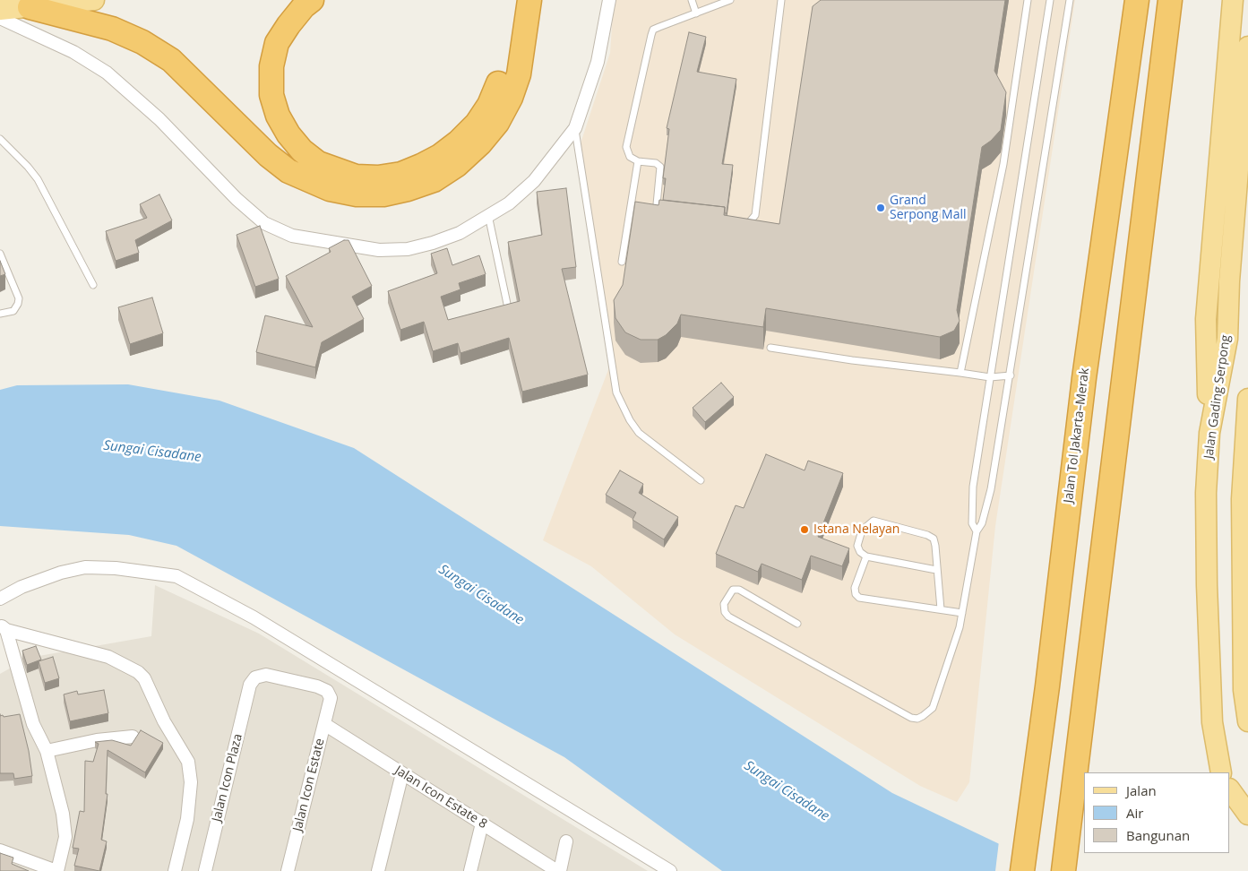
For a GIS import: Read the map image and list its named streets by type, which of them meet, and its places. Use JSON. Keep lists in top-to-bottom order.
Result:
{
  "streets": {
    "highway": ["Jalan Tol Jakarta–Merak"],
    "main road": ["Jalan Gading Serpong"],
    "street": ["Jalan Icon Plaza", "Jalan Icon Estate", "Jalan Icon Estate 8"]
  },
  "crossings": [
    ["Jalan Icon Plaza", "Jalan Icon Estate"],
    ["Jalan Icon Estate", "Jalan Icon Estate 8"]
  ],
  "water": ["Sungai Cisadane"],
  "places": ["Grand Serpong Mall", "Istana Nelayan"],
  "legend": ["Jalan", "Air", "Bangunan"]
}
